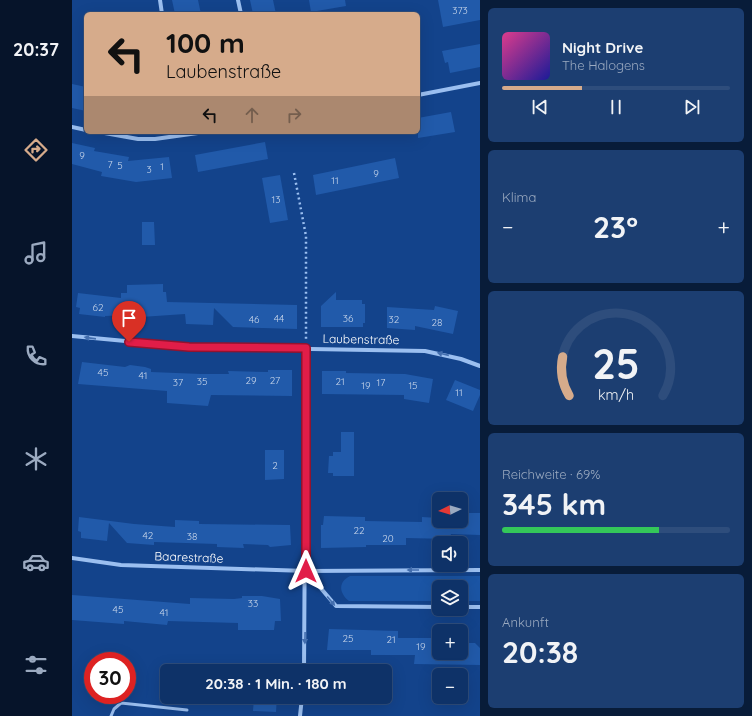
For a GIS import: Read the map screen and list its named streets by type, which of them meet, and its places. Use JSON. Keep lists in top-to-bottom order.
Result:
{
  "streets": {
    "street": ["Laubenstraße", "Baarestraße"]
  },
  "one_way": ["Laubenstraße", "Baarestraße"],
  "house_numbers": [
    "373",
    "9",
    "7",
    "5",
    "1",
    "3",
    "9",
    "11",
    "13",
    "62",
    "44",
    "36",
    "46",
    "32",
    "28",
    "45",
    "41",
    "29",
    "27",
    "35",
    "21",
    "37",
    "17",
    "19",
    "15",
    "11",
    "2",
    "22",
    "42",
    "38",
    "20",
    "33",
    "45",
    "41",
    "25",
    "21",
    "19"
  ],
  "north": "left",
  "page": {
    "tabs": "20:37",
    "turn": ["100 m", "Laubenstraße"],
    "song": ["Night Drive", "The Halogens"],
    "tile": [
      "Klima",
      ["Reichweite · 69%", "345 km"],
      ["Ankunft", "20:38"]
    ],
    "heat": ["−", "23°", "+"],
    "map_buttons": ["+", "−"],
    "limit": "30",
    "trip": "20:38 · 1 Min. · 180 m",
    "gauge": ["25", "km/h"]
  }
}
